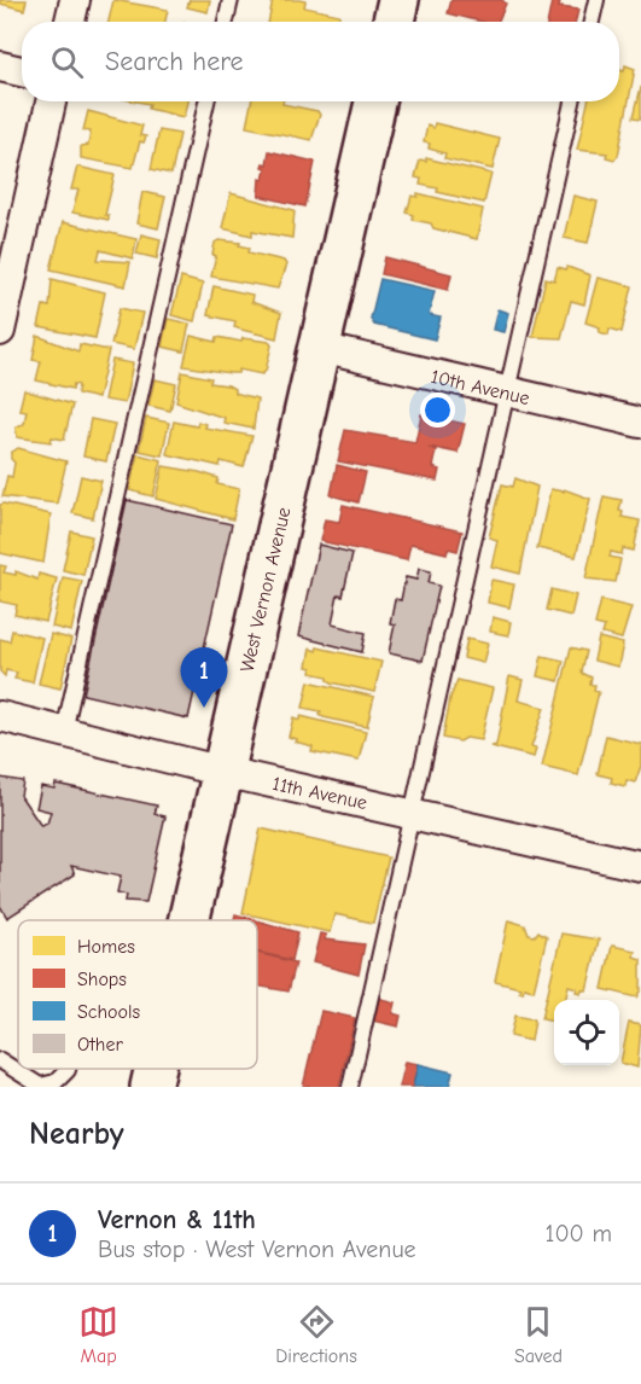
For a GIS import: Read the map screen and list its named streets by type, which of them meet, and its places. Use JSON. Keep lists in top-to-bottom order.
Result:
{
  "streets": {
    "main road": ["West Vernon Avenue"],
    "street": ["10th Avenue", "11th Avenue"]
  },
  "crossings": [
    ["10th Avenue", "West Vernon Avenue"],
    ["West Vernon Avenue", "11th Avenue"]
  ],
  "legend": [
    "Homes",
    "Shops",
    "Schools",
    "Other"
  ],
  "page": {
    "search": "Search here",
    "pins": "1",
    "heading": "Nearby",
    "list": [
      {
        "mark": "1",
        "name": "Vernon & 11th",
        "note": "Bus stop · West Vernon Avenue",
        "value": "100 m"
      }
    ],
    "nav": ["Map", "Directions", "Saved"]
  }
}
